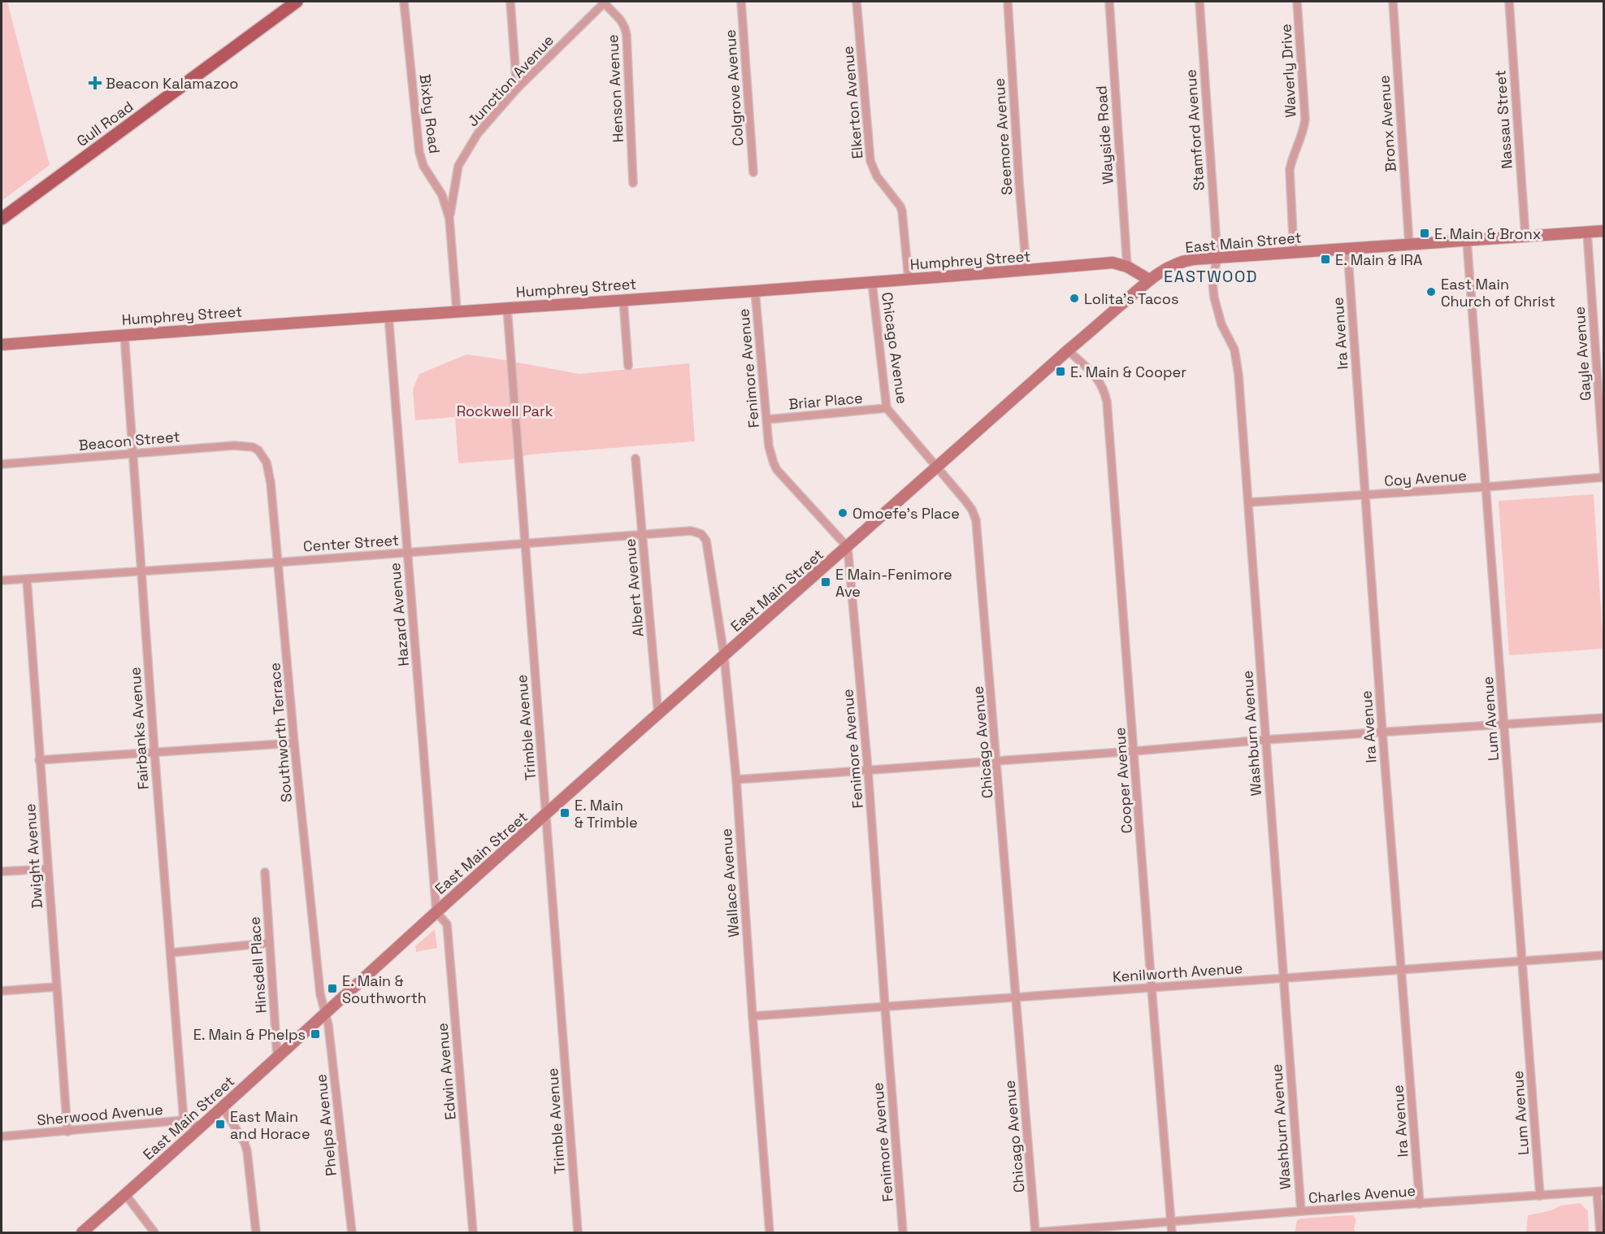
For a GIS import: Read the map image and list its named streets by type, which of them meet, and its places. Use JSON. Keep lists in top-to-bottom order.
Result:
{
  "streets": {
    "main road": ["Gull Road"],
    "street": [
      "Waverly Drive",
      "Junction Avenue",
      "Colgrove Avenue",
      "Henson Avenue",
      "Elkerton Avenue",
      "Bixby Road",
      "Nassau Street",
      "Bronx Avenue",
      "Stamford Avenue",
      "Wayside Road",
      "Seemore Avenue",
      "East Main Street",
      "Humphrey Street",
      "Ira Avenue",
      "Chicago Avenue",
      "Gayle Avenue",
      "Fenimore Avenue",
      "Briar Place",
      "Beacon Street",
      "Coy Avenue",
      "Center Street",
      "Albert Avenue",
      "Hazard Avenue",
      "Lum Avenue",
      "Trimble Avenue",
      "Fairbanks Avenue",
      "Southworth Terrace",
      "Washburn Avenue",
      "Cooper Avenue",
      "Dwight Avenue",
      "Wallace Avenue",
      "Hinsdell Place",
      "Kenilworth Avenue",
      "Edwin Avenue",
      "Sherwood Avenue",
      "Phelps Avenue",
      "Charles Avenue"
    ]
  },
  "crossings": [
    ["Waverly Drive", "East Main Street"],
    ["Junction Avenue", "Henson Avenue"],
    ["Junction Avenue", "Bixby Road"],
    ["Elkerton Avenue", "Humphrey Street"],
    ["Bixby Road", "Humphrey Street"],
    ["Nassau Street", "East Main Street"],
    ["Bronx Avenue", "East Main Street"],
    ["Stamford Avenue", "East Main Street"],
    ["Stamford Avenue", "Washburn Avenue"],
    ["Wayside Road", "Humphrey Street"],
    ["Seemore Avenue", "Humphrey Street"],
    ["East Main Street", "Humphrey Street"],
    ["East Main Street", "Ira Avenue"],
    ["East Main Street", "Chicago Avenue"],
    ["East Main Street", "Gayle Avenue"],
    ["East Main Street", "Fenimore Avenue"],
    ["East Main Street", "Albert Avenue"],
    ["East Main Street", "Hazard Avenue"],
    ["East Main Street", "Lum Avenue"],
    ["East Main Street", "Trimble Avenue"],
    ["East Main Street", "Southworth Terrace"],
    ["East Main Street", "Washburn Avenue"],
    ["East Main Street", "Cooper Avenue"],
    ["East Main Street", "Wallace Avenue"],
    ["East Main Street", "Hinsdell Place"],
    ["East Main Street", "Edwin Avenue"],
    ["East Main Street", "Sherwood Avenue"],
    ["East Main Street", "Phelps Avenue"],
    ["Humphrey Street", "Chicago Avenue"],
    ["Humphrey Street", "Fenimore Avenue"],
    ["Humphrey Street", "Hazard Avenue"],
    ["Humphrey Street", "Trimble Avenue"],
    ["Humphrey Street", "Fairbanks Avenue"],
    ["Ira Avenue", "Coy Avenue"],
    ["Ira Avenue", "Kenilworth Avenue"],
    ["Ira Avenue", "Charles Avenue"],
    ["Chicago Avenue", "Briar Place"],
    ["Chicago Avenue", "Kenilworth Avenue"],
    ["Chicago Avenue", "Charles Avenue"],
    ["Gayle Avenue", "Coy Avenue"],
    ["Fenimore Avenue", "Briar Place"],
    ["Fenimore Avenue", "Kenilworth Avenue"],
    ["Beacon Street", "Fairbanks Avenue"],
    ["Beacon Street", "Southworth Terrace"],
    ["Coy Avenue", "Lum Avenue"],
    ["Coy Avenue", "Washburn Avenue"],
    ["Center Street", "Albert Avenue"],
    ["Center Street", "Hazard Avenue"],
    ["Center Street", "Trimble Avenue"],
    ["Center Street", "Fairbanks Avenue"],
    ["Center Street", "Southworth Terrace"],
    ["Center Street", "Dwight Avenue"],
    ["Center Street", "Wallace Avenue"],
    ["Hazard Avenue", "Edwin Avenue"],
    ["Lum Avenue", "Kenilworth Avenue"],
    ["Lum Avenue", "Charles Avenue"],
    ["Fairbanks Avenue", "Sherwood Avenue"],
    ["Southworth Terrace", "Phelps Avenue"],
    ["Washburn Avenue", "Kenilworth Avenue"],
    ["Washburn Avenue", "Charles Avenue"],
    ["Cooper Avenue", "Kenilworth Avenue"],
    ["Cooper Avenue", "Charles Avenue"],
    ["Dwight Avenue", "Sherwood Avenue"],
    ["Wallace Avenue", "Kenilworth Avenue"]
  ],
  "districts": ["EASTWOOD"],
  "parks": ["Rockwell Park"],
  "places": {
    "health": ["Beacon Kalamazoo"],
    "transit": [
      "E. Main & Bronx",
      "E. Main & IRA",
      "E. Main & Cooper",
      "E Main-Fenimore Ave",
      "E. Main & Trimble",
      "E. Main & Southworth",
      "E. Main & Phelps",
      "East Main and Horace"
    ],
    "other": ["East Main Church of Christ", "Lolita's Tacos", "Omoefe's Place"]
  }
}
